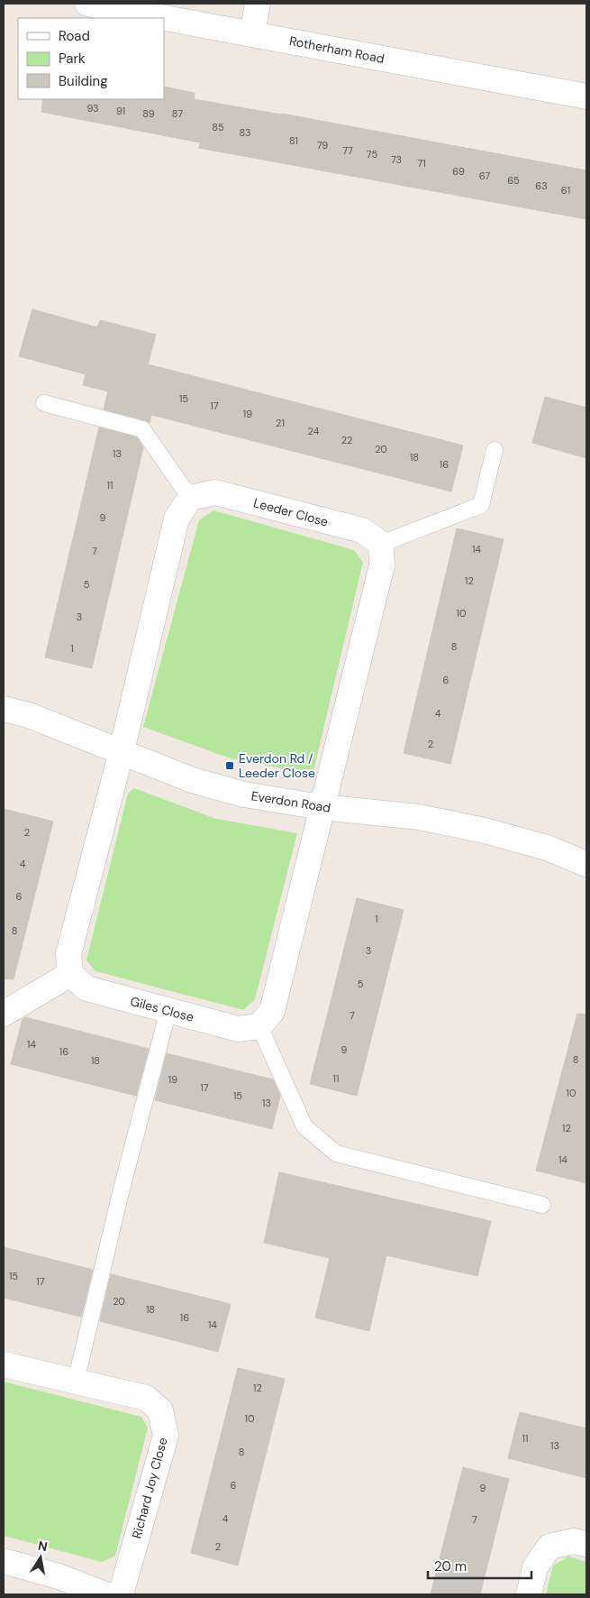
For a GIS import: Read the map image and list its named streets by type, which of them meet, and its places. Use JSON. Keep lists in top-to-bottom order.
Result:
{
  "streets": {
    "street": [
      "Rotherham Road",
      "Leeder Close",
      "Everdon Road",
      "Giles Close",
      "Richard Joy Close"
    ]
  },
  "places": {
    "transit": ["Everdon Rd / Leeder Close"]
  },
  "house_numbers": [
    "93",
    "91",
    "89",
    "87",
    "85",
    "83",
    "81",
    "79",
    "77",
    "75",
    "73",
    "71",
    "69",
    "67",
    "65",
    "63",
    "61",
    "15",
    "17",
    "19",
    "21",
    "24",
    "22",
    "20",
    "13",
    "18",
    "16",
    "11",
    "9",
    "14",
    "7",
    "12",
    "5",
    "10",
    "3",
    "8",
    "1",
    "6",
    "4",
    "2",
    "2",
    "4",
    "6",
    "1",
    "8",
    "3",
    "5",
    "7",
    "14",
    "9",
    "16",
    "8",
    "18",
    "11",
    "19",
    "17",
    "10",
    "15",
    "13",
    "12",
    "14",
    "15",
    "17",
    "20",
    "18",
    "16",
    "14",
    "12",
    "10",
    "11",
    "13",
    "8",
    "6",
    "9",
    "4",
    "7",
    "2"
  ],
  "legend": ["Road", "Park", "Building"],
  "scale_bar": "20 m",
  "north": "top"
}
